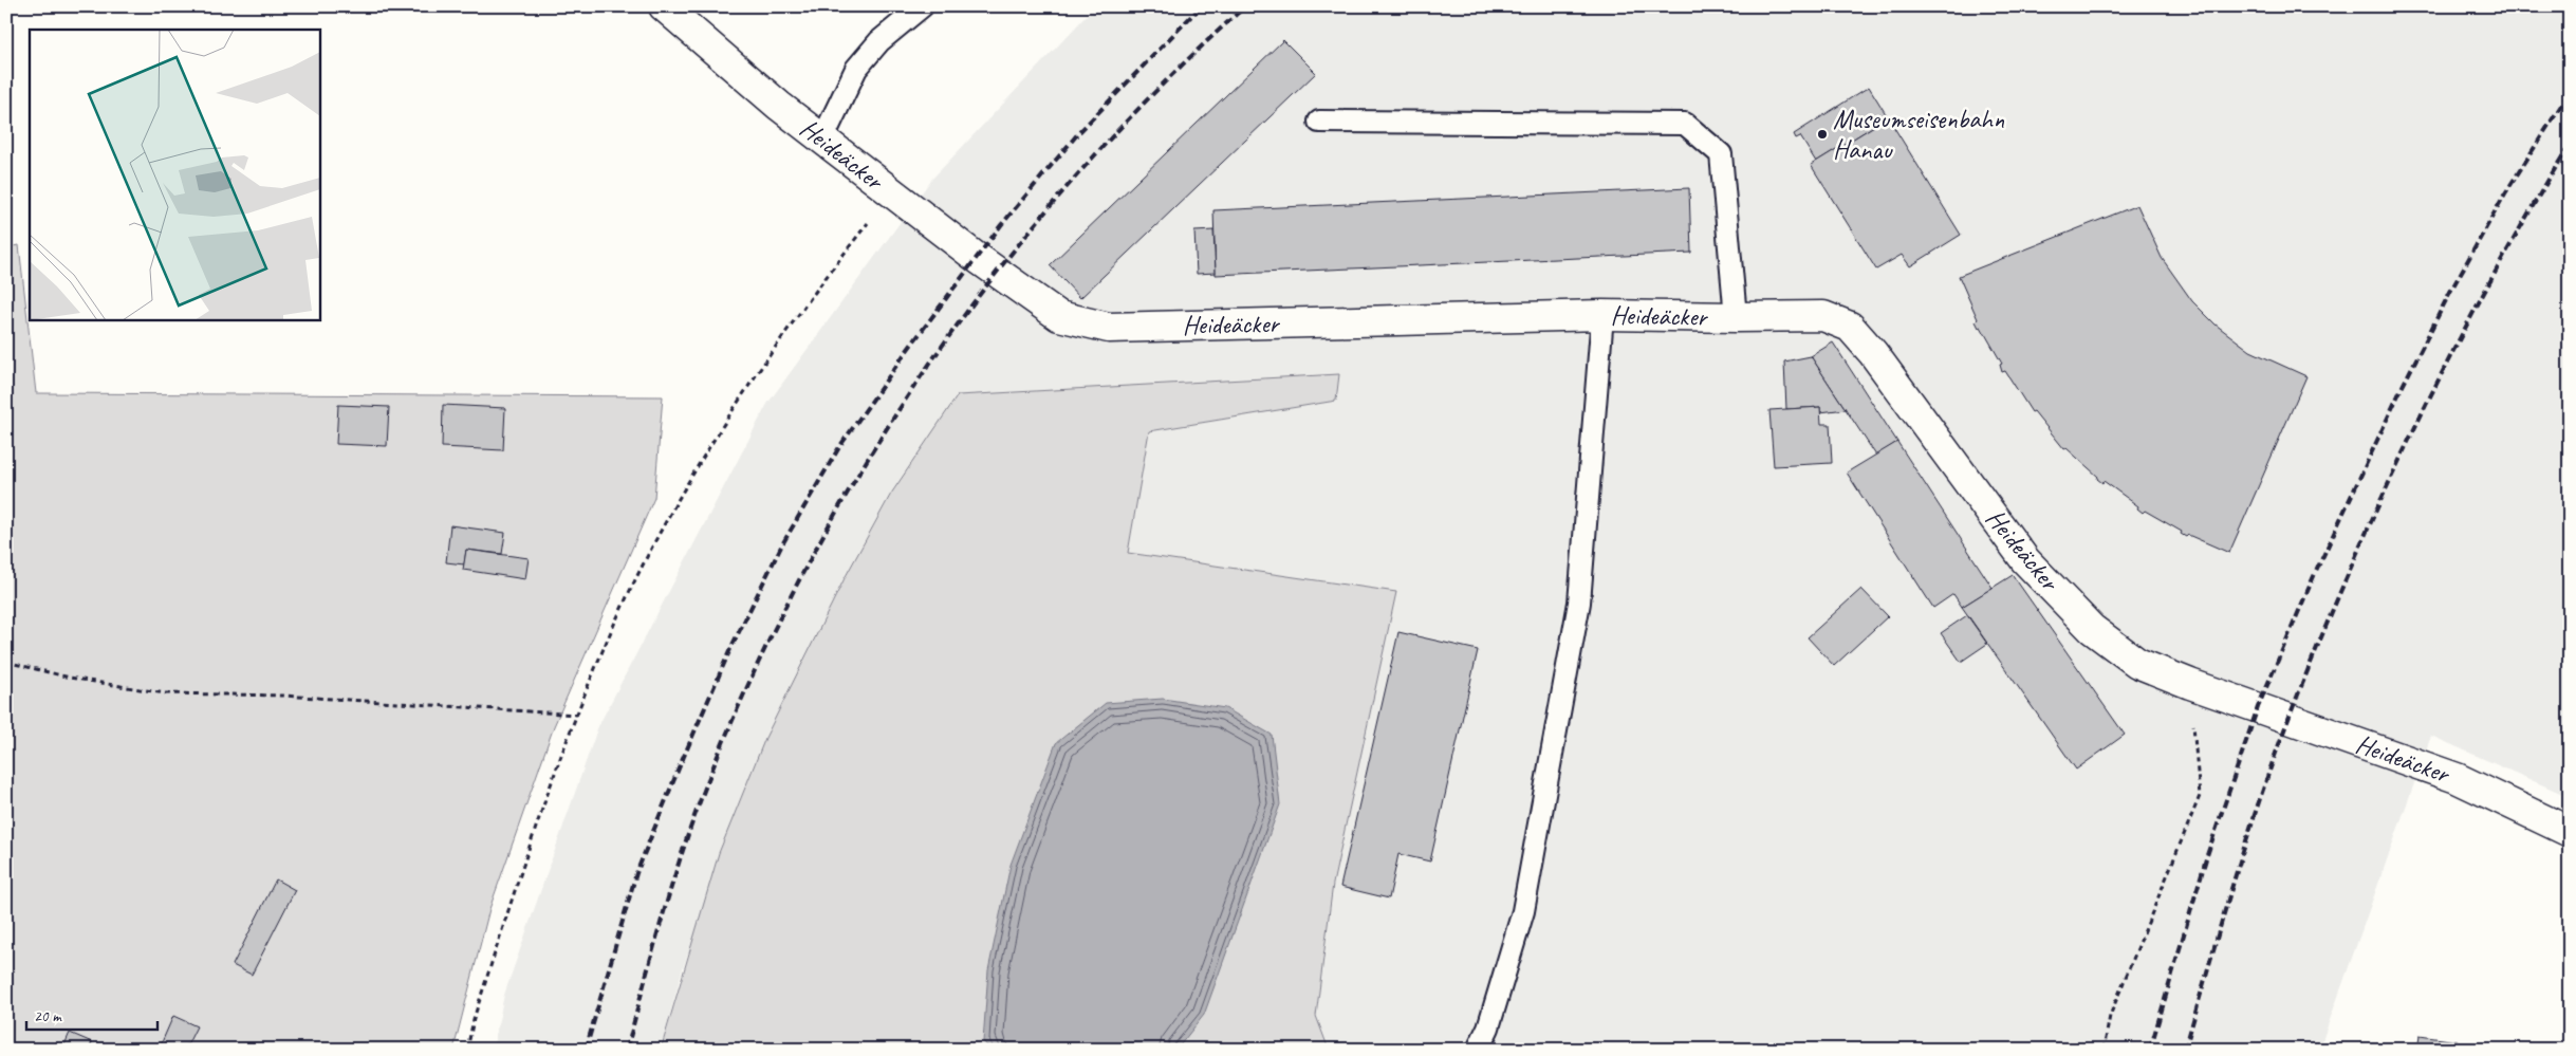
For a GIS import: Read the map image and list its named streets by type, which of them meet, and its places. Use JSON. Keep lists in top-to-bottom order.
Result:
{
  "streets": {
    "street": ["Heideäcker"]
  },
  "places": ["Museumseisenbahn Hanau"],
  "scale_bar": "20 m"
}
